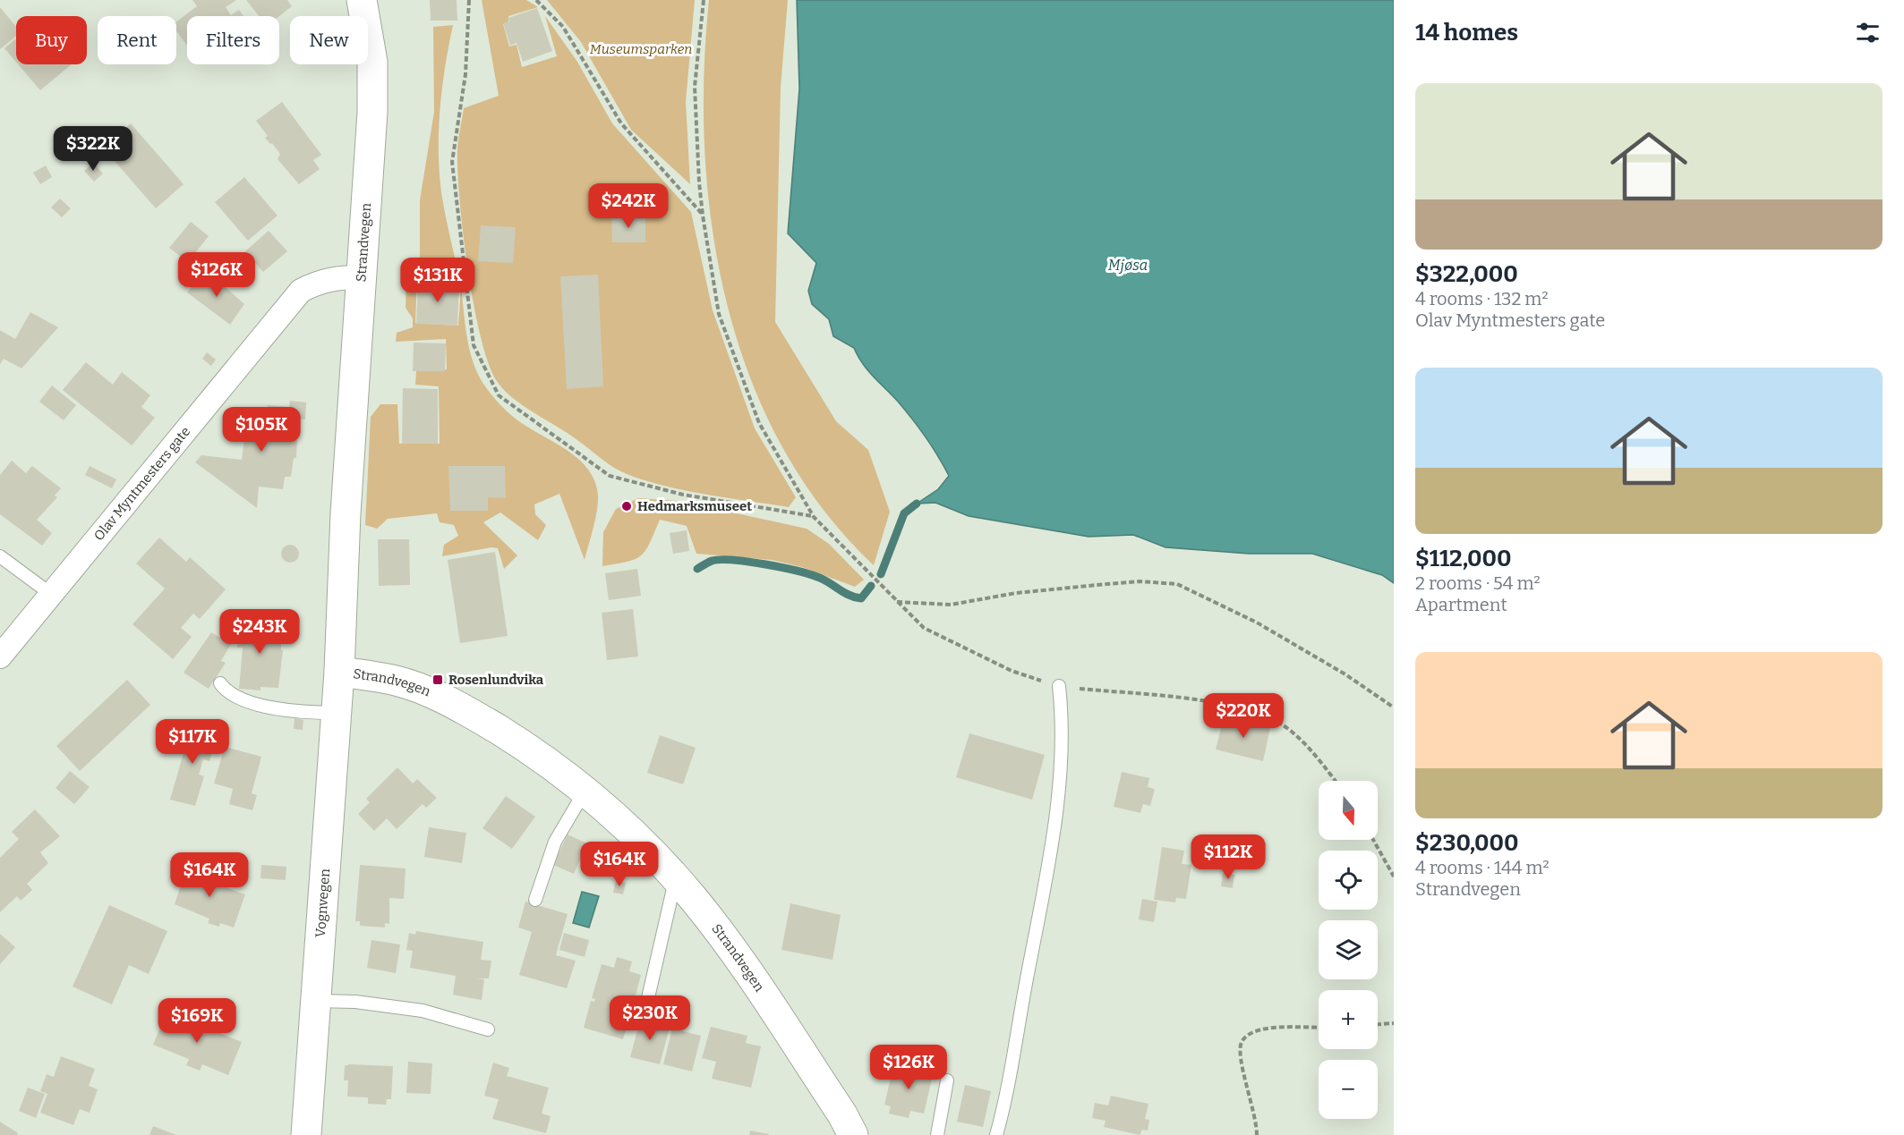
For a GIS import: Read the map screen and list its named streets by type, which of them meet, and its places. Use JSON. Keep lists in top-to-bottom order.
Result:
{
  "streets": {
    "main road": ["Strandvegen", "Vognvegen"],
    "street": ["Olav Myntmesters gate"]
  },
  "crossings": [
    ["Strandvegen", "Olav Myntmesters gate"],
    ["Strandvegen", "Vognvegen"]
  ],
  "water": ["Mjøsa"],
  "parks": ["Museumsparken"],
  "places": {
    "other": ["Hedmarksmuseet"],
    "transit": ["Rosenlundvika"]
  },
  "north": "bottom",
  "page": {
    "heading": "14 homes",
    "chip": [
      "Buy",
      "Rent",
      "Filters",
      "New"
    ],
    "list": [
      {
        "name": "$322,000",
        "note": "4 rooms · 132 m² · Olav Myntmesters gate"
      },
      {
        "name": "$112,000",
        "note": "2 rooms · 54 m² · Apartment"
      },
      {
        "name": "$230,000",
        "note": "4 rooms · 144 m² · Strandvegen"
      }
    ],
    "price": [
      "$322K",
      "$242K",
      "$126K",
      "$131K",
      "$105K",
      "$243K",
      "$220K",
      "$117K",
      "$112K",
      "$164K",
      "$164K",
      "$230K",
      "$169K",
      "$126K"
    ],
    "map_buttons": ["+", "−"]
  }
}
